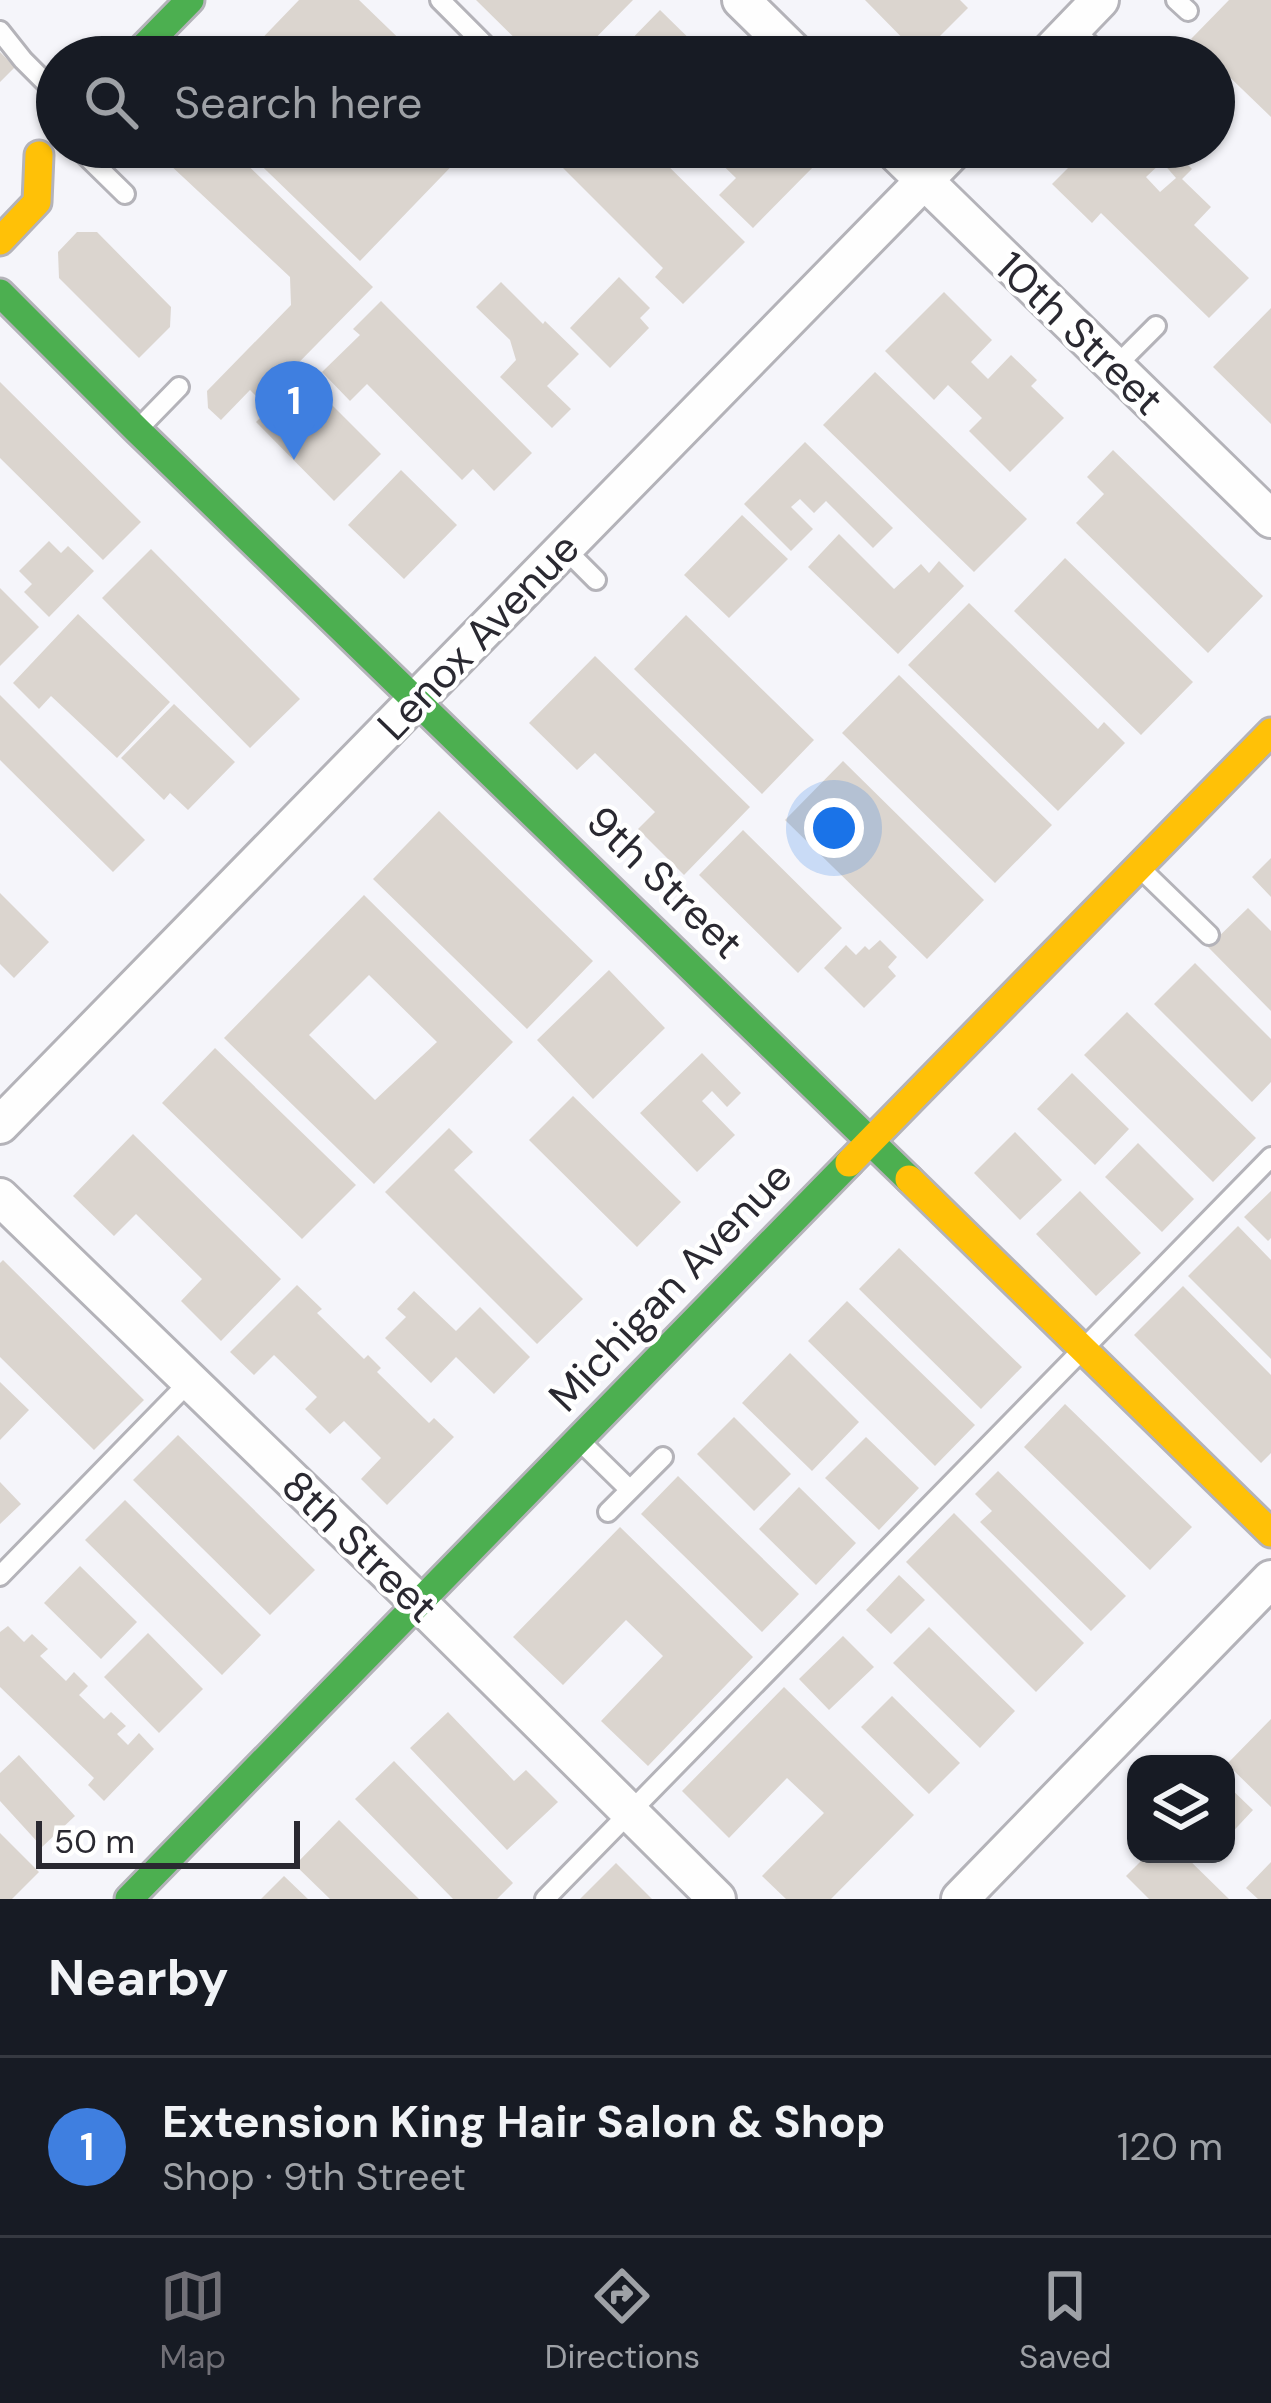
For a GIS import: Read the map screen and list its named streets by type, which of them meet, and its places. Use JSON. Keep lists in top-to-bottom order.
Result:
{
  "streets": {
    "main road": ["9th Street", "Michigan Avenue"],
    "street": ["10th Street", "Lenox Avenue", "8th Street"]
  },
  "crossings": [
    ["10th Street", "Lenox Avenue"],
    ["Lenox Avenue", "9th Street"],
    ["9th Street", "Michigan Avenue"],
    ["Michigan Avenue", "8th Street"]
  ],
  "scale_bar": "50 m",
  "page": {
    "search": "Search here",
    "pins": "1",
    "scale": "50 m",
    "heading": "Nearby",
    "list": [
      {
        "mark": "1",
        "name": "Extension King Hair Salon & Shop",
        "note": "Shop · 9th Street",
        "value": "120 m"
      }
    ],
    "nav": ["Map", "Directions", "Saved"]
  }
}
